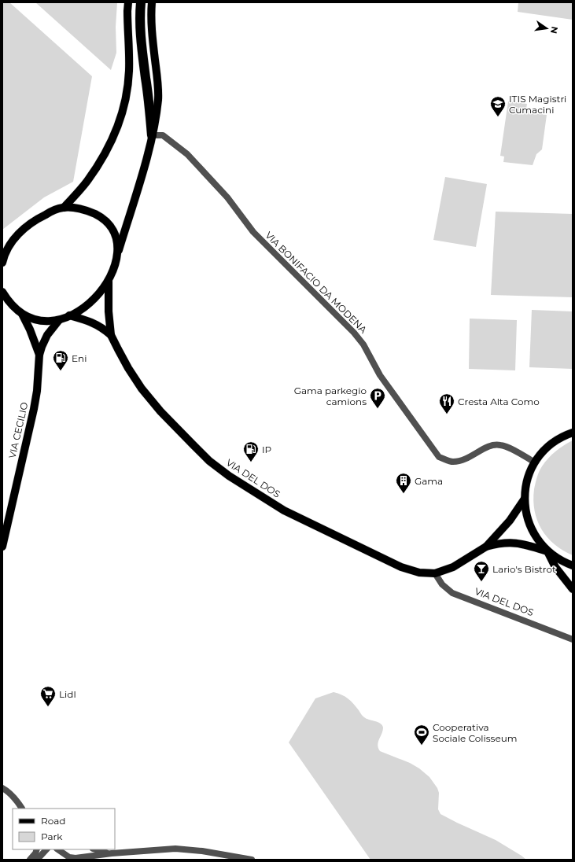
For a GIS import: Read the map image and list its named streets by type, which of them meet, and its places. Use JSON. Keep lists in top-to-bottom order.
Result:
{
  "streets": {
    "main road": ["VIA CECILIO", "VIA DEL DOS"],
    "street": ["VIA BONIFACIO DA MODENA"]
  },
  "crossings": [
    ["VIA CECILIO", "VIA DEL DOS"]
  ],
  "places": {
    "school or university": ["ITIS Magistri Cumacini"],
    "fuel station": ["Eni", "IP"],
    "parking": ["Gama parkegio camions"],
    "restaurant": ["Cresta Alta Como"],
    "building": ["Gama"],
    "bar": ["Lario's Bistrot"],
    "supermarket": ["Lidl"],
    "sports": ["Cooperativa Sociale Colisseum"]
  },
  "legend": ["Road", "Park"],
  "north": "right"
}
